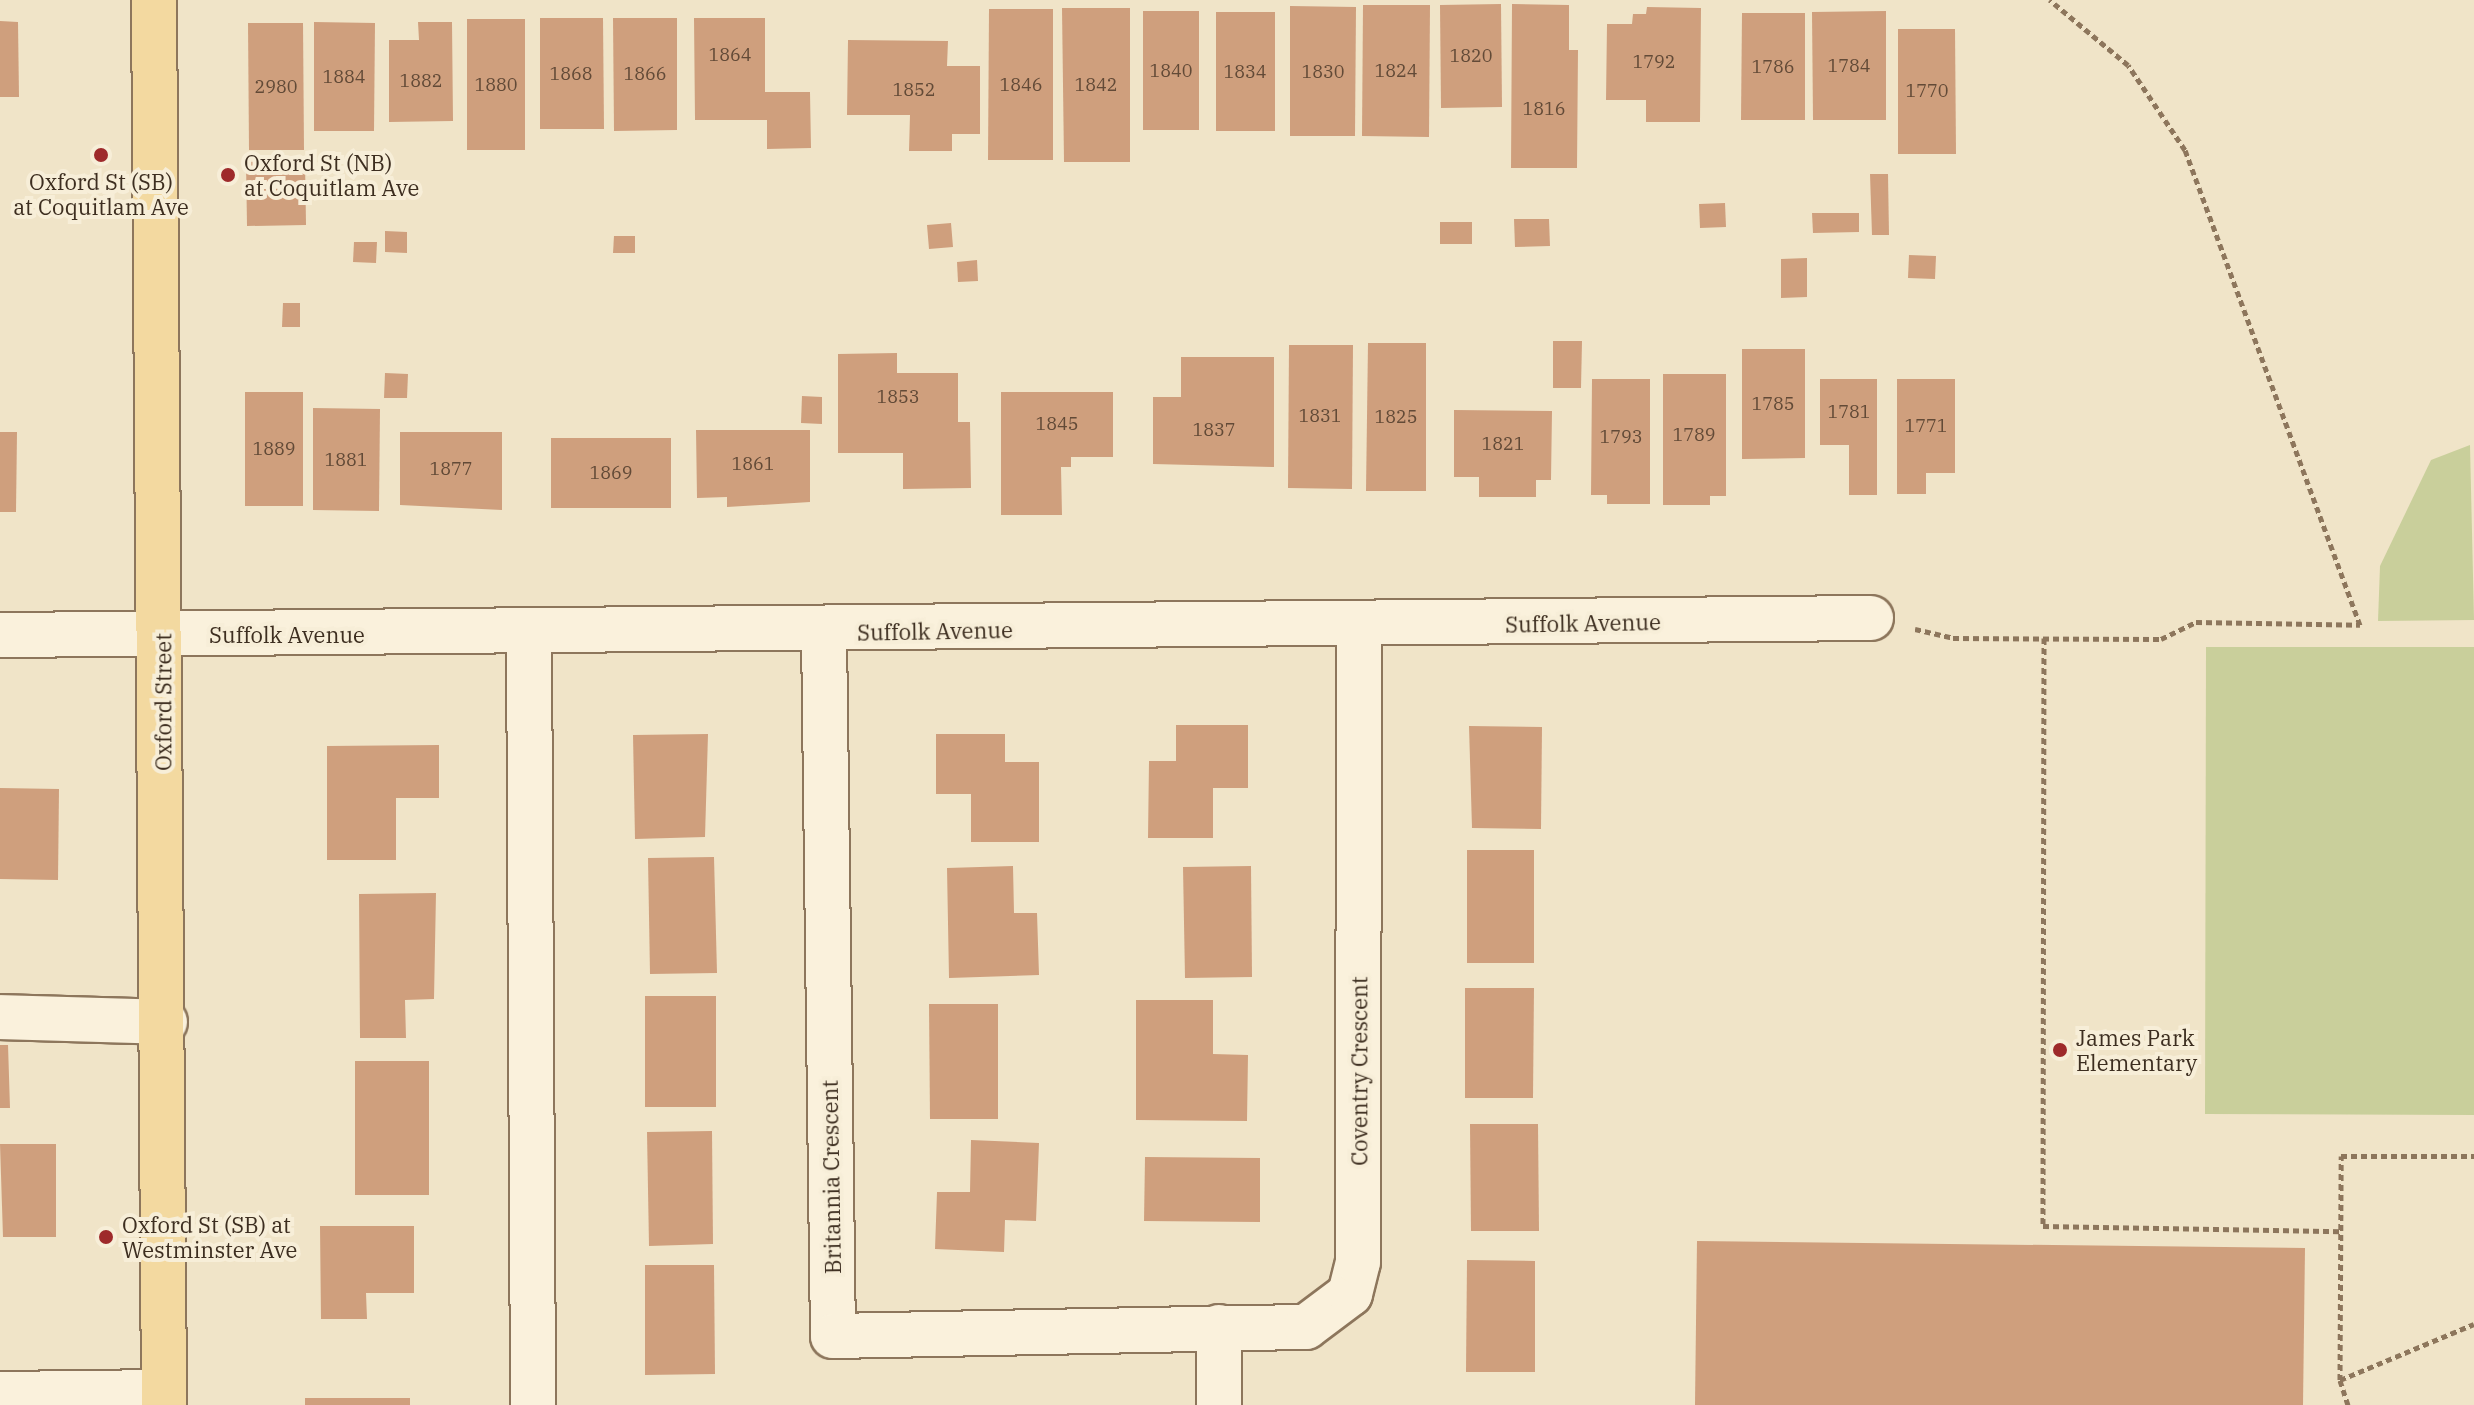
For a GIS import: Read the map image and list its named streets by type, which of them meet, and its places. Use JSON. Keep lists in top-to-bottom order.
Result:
{
  "streets": {
    "main road": ["Oxford Street"],
    "street": ["Suffolk Avenue", "Coventry Crescent", "Britannia Crescent"]
  },
  "crossings": [
    ["Suffolk Avenue", "Oxford Street"],
    ["Suffolk Avenue", "Coventry Crescent"],
    ["Suffolk Avenue", "Britannia Crescent"],
    ["Coventry Crescent", "Britannia Crescent"]
  ],
  "places": [
    "Oxford St (SB) at Coquitlam Ave",
    "Oxford St (NB) at Coquitlam Ave",
    "James Park Elementary",
    "Oxford St (SB) at Westminster Ave"
  ],
  "house_numbers": [
    "1864",
    "1820",
    "1792",
    "1784",
    "1786",
    "1840",
    "1824",
    "1834",
    "1830",
    "1868",
    "1866",
    "1884",
    "1882",
    "1880",
    "1846",
    "1842",
    "2980",
    "1852",
    "1770",
    "1816",
    "1853",
    "1785",
    "1781",
    "1831",
    "1825",
    "1845",
    "1771",
    "1837",
    "1789",
    "1793",
    "1821",
    "1889",
    "1881",
    "1861",
    "1877",
    "1869"
  ]
}
